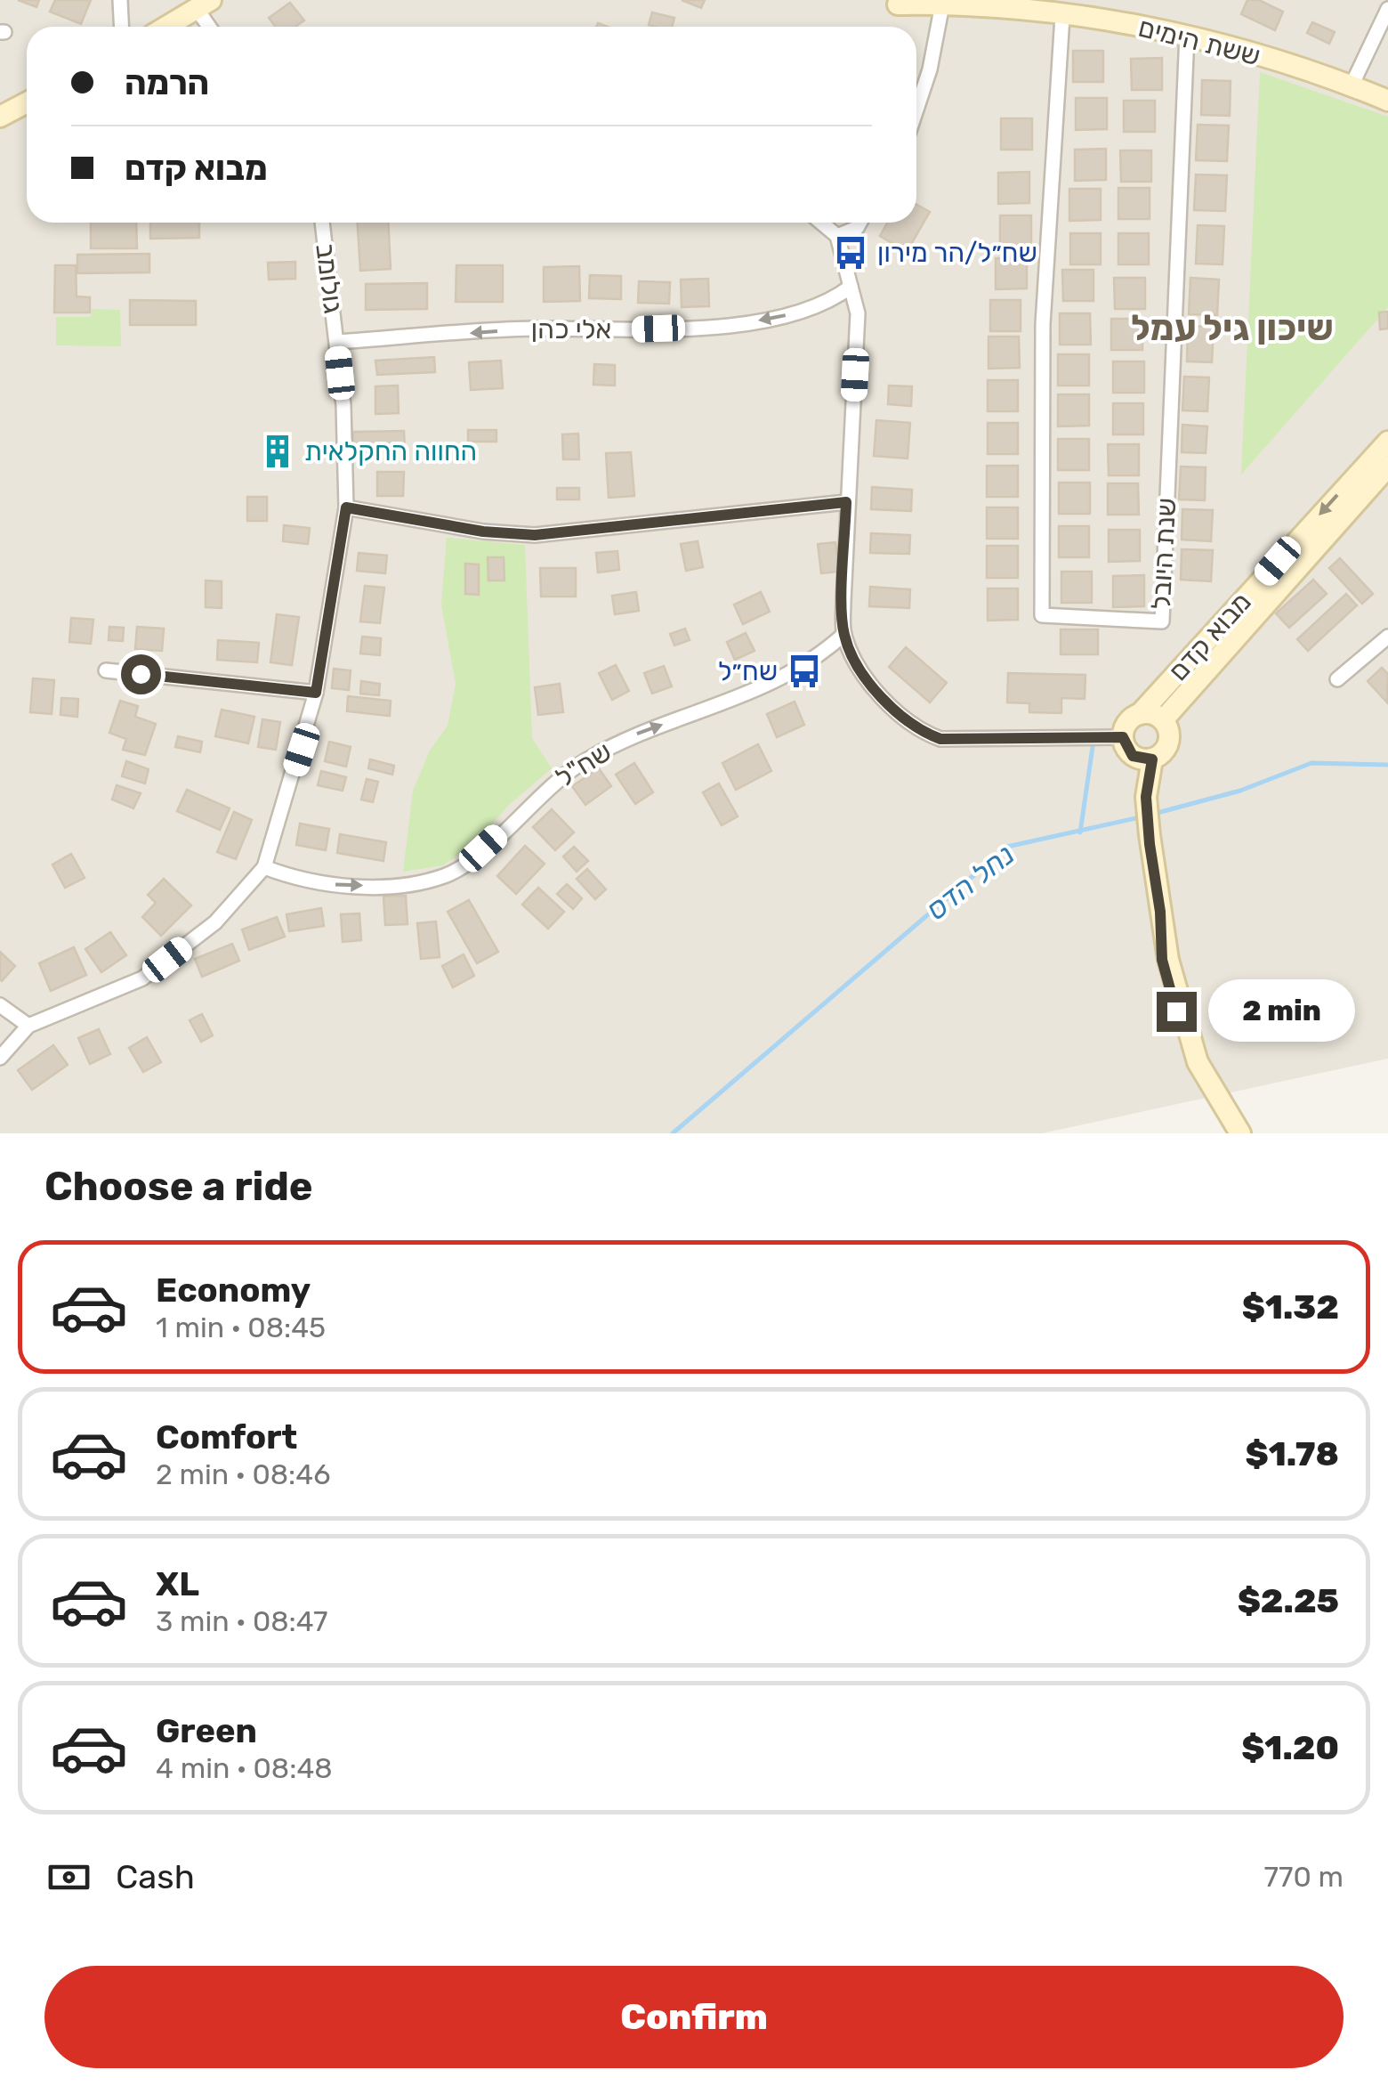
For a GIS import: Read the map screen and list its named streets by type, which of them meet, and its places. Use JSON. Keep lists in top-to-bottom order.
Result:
{
  "streets": {
    "street": [
      "ששת הימים",
      "גולומב",
      "אלי כהן",
      "שנת היובל",
      "מבוא קדם",
      "שח\"ל"
    ]
  },
  "crossings": [
    ["ששת הימים", "שנת היובל"],
    ["גולומב", "אלי כהן"],
    ["גולומב", "שח\"ל"]
  ],
  "one_way": ["אלי כהן", "שח\"ל"],
  "districts": ["שיכון גיל עמל"],
  "water": ["נחל הדס"],
  "places": {
    "bus stop": ["שח״ל/הר מירון", "שח״ל"],
    "building": ["החווה החקלאית"]
  },
  "page": {
    "banner": ["הרמה", "מבוא קדם"],
    "bubble": "2 min",
    "heading": "Choose a ride",
    "list": [
      {
        "name": "Economy",
        "note": "1 min · 08:45",
        "value": "$1.32"
      },
      {
        "name": "Comfort",
        "note": "2 min · 08:46",
        "value": "$1.78"
      },
      {
        "name": "XL",
        "note": "3 min · 08:47",
        "value": "$2.25"
      },
      {
        "name": "Green",
        "note": "4 min · 08:48",
        "value": "$1.20"
      }
    ],
    "pay": ["Cash", "770 m"],
    "buttons": "Confirm"
  }
}
